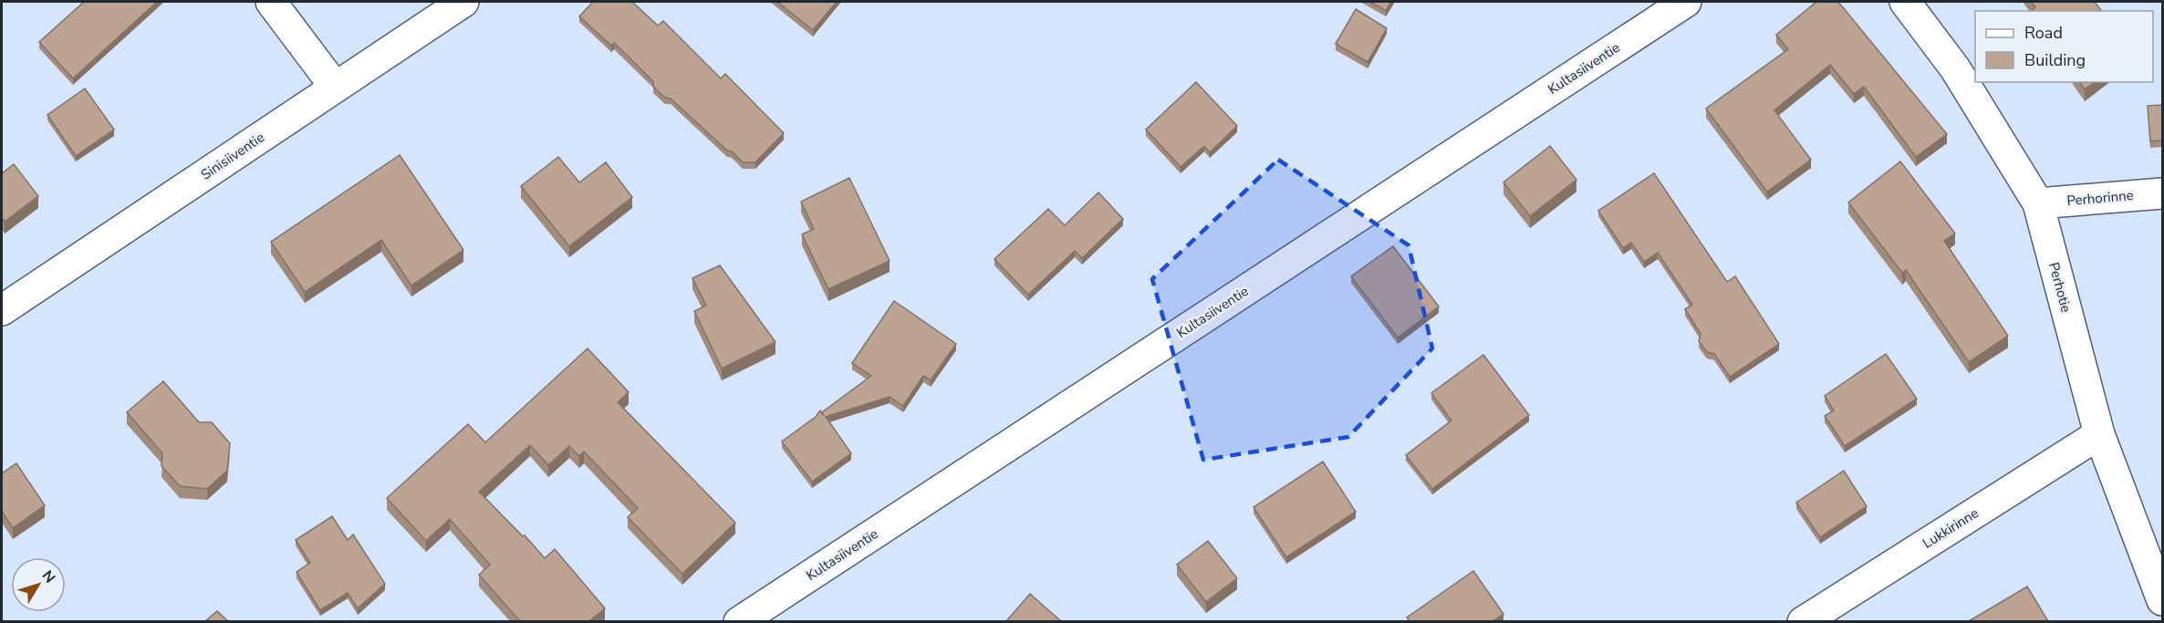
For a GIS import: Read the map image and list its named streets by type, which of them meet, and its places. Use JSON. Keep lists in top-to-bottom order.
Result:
{
  "streets": {
    "street": [
      "Kultasiiventie",
      "Sinisiiventie",
      "Perhorinne",
      "Perhotie",
      "Lukkirinne"
    ]
  },
  "crossings": [
    ["Perhorinne", "Perhotie"],
    ["Perhotie", "Lukkirinne"]
  ],
  "legend": ["Road", "Building"],
  "north": "top right"
}
